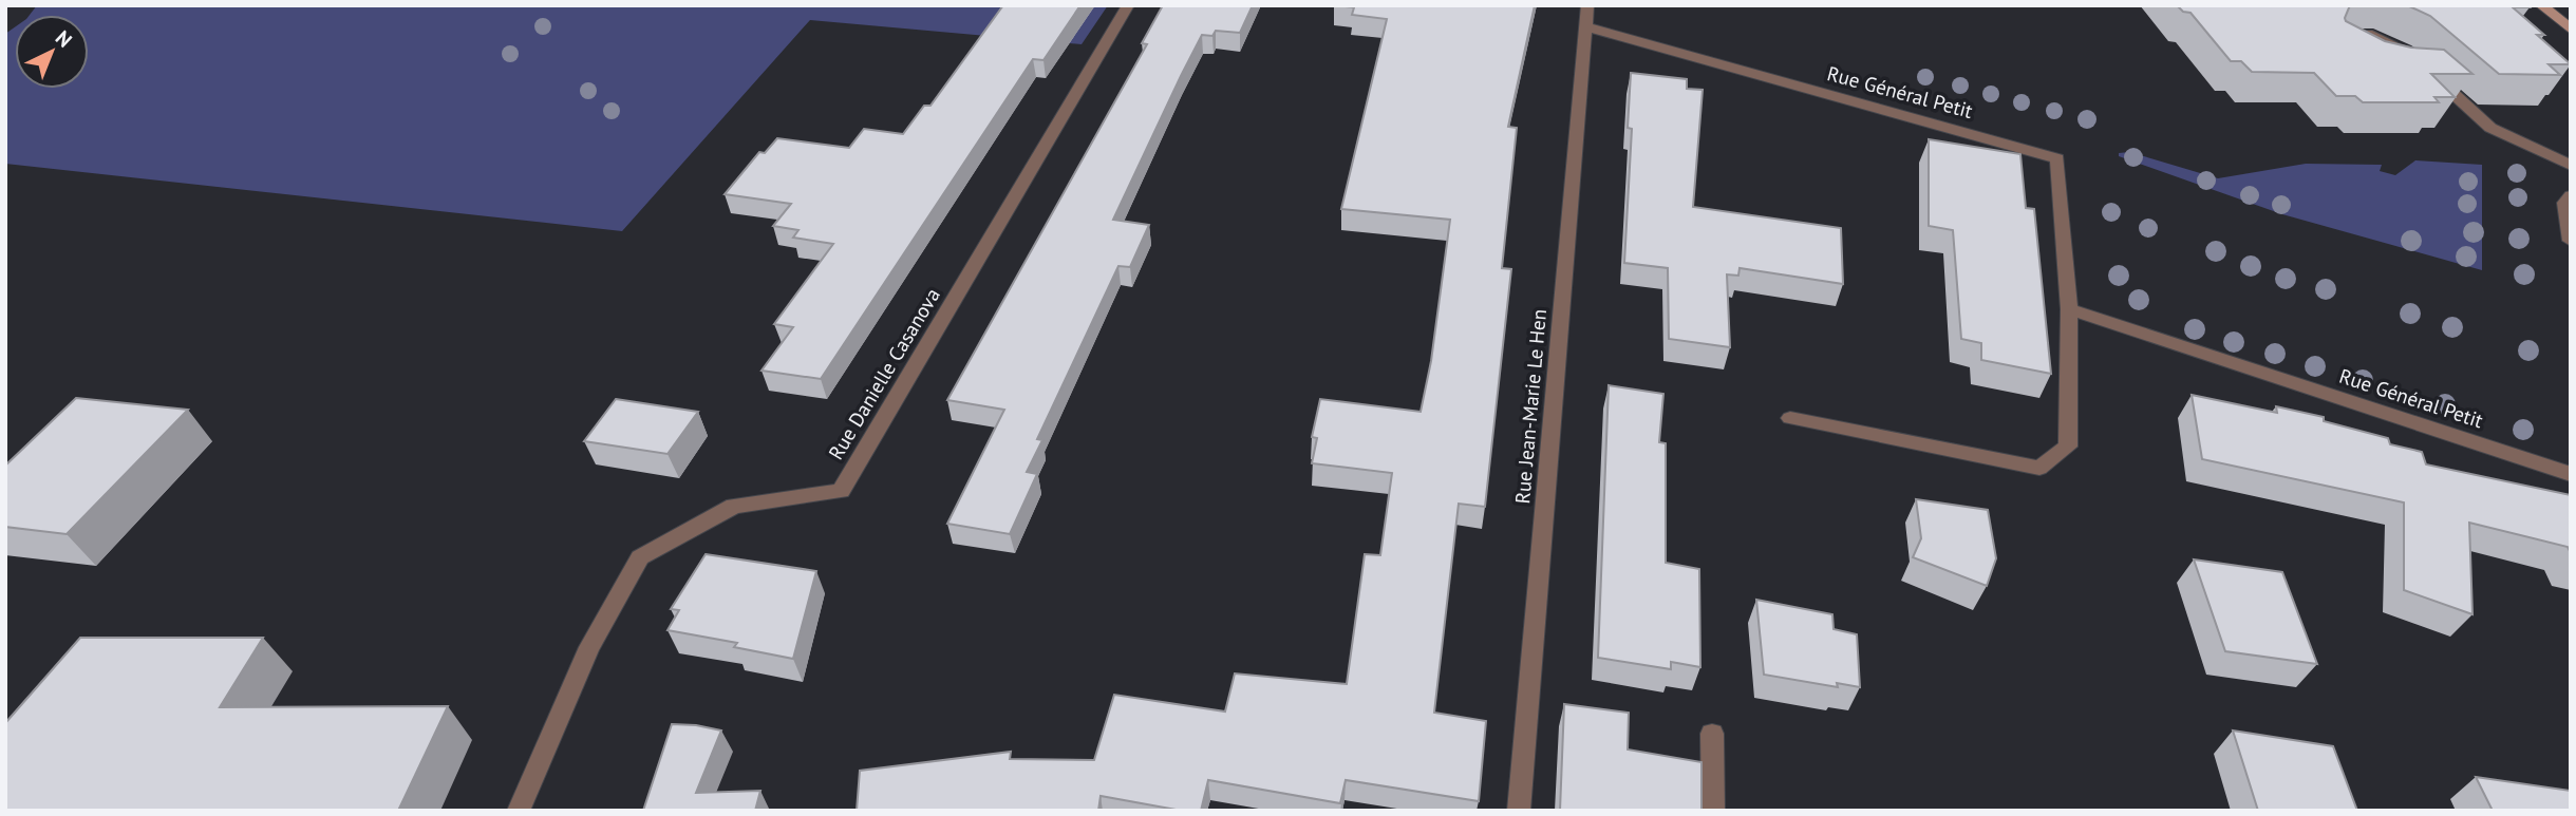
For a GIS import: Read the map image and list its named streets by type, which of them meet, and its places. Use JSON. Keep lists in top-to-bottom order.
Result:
{
  "streets": {
    "street": ["Rue Général Petit", "Rue Danielle Casanova", "Rue Jean-Marie Le Hen"]
  },
  "crossings": [
    ["Rue Général Petit", "Rue Jean-Marie Le Hen"]
  ],
  "north": "top right"
}
